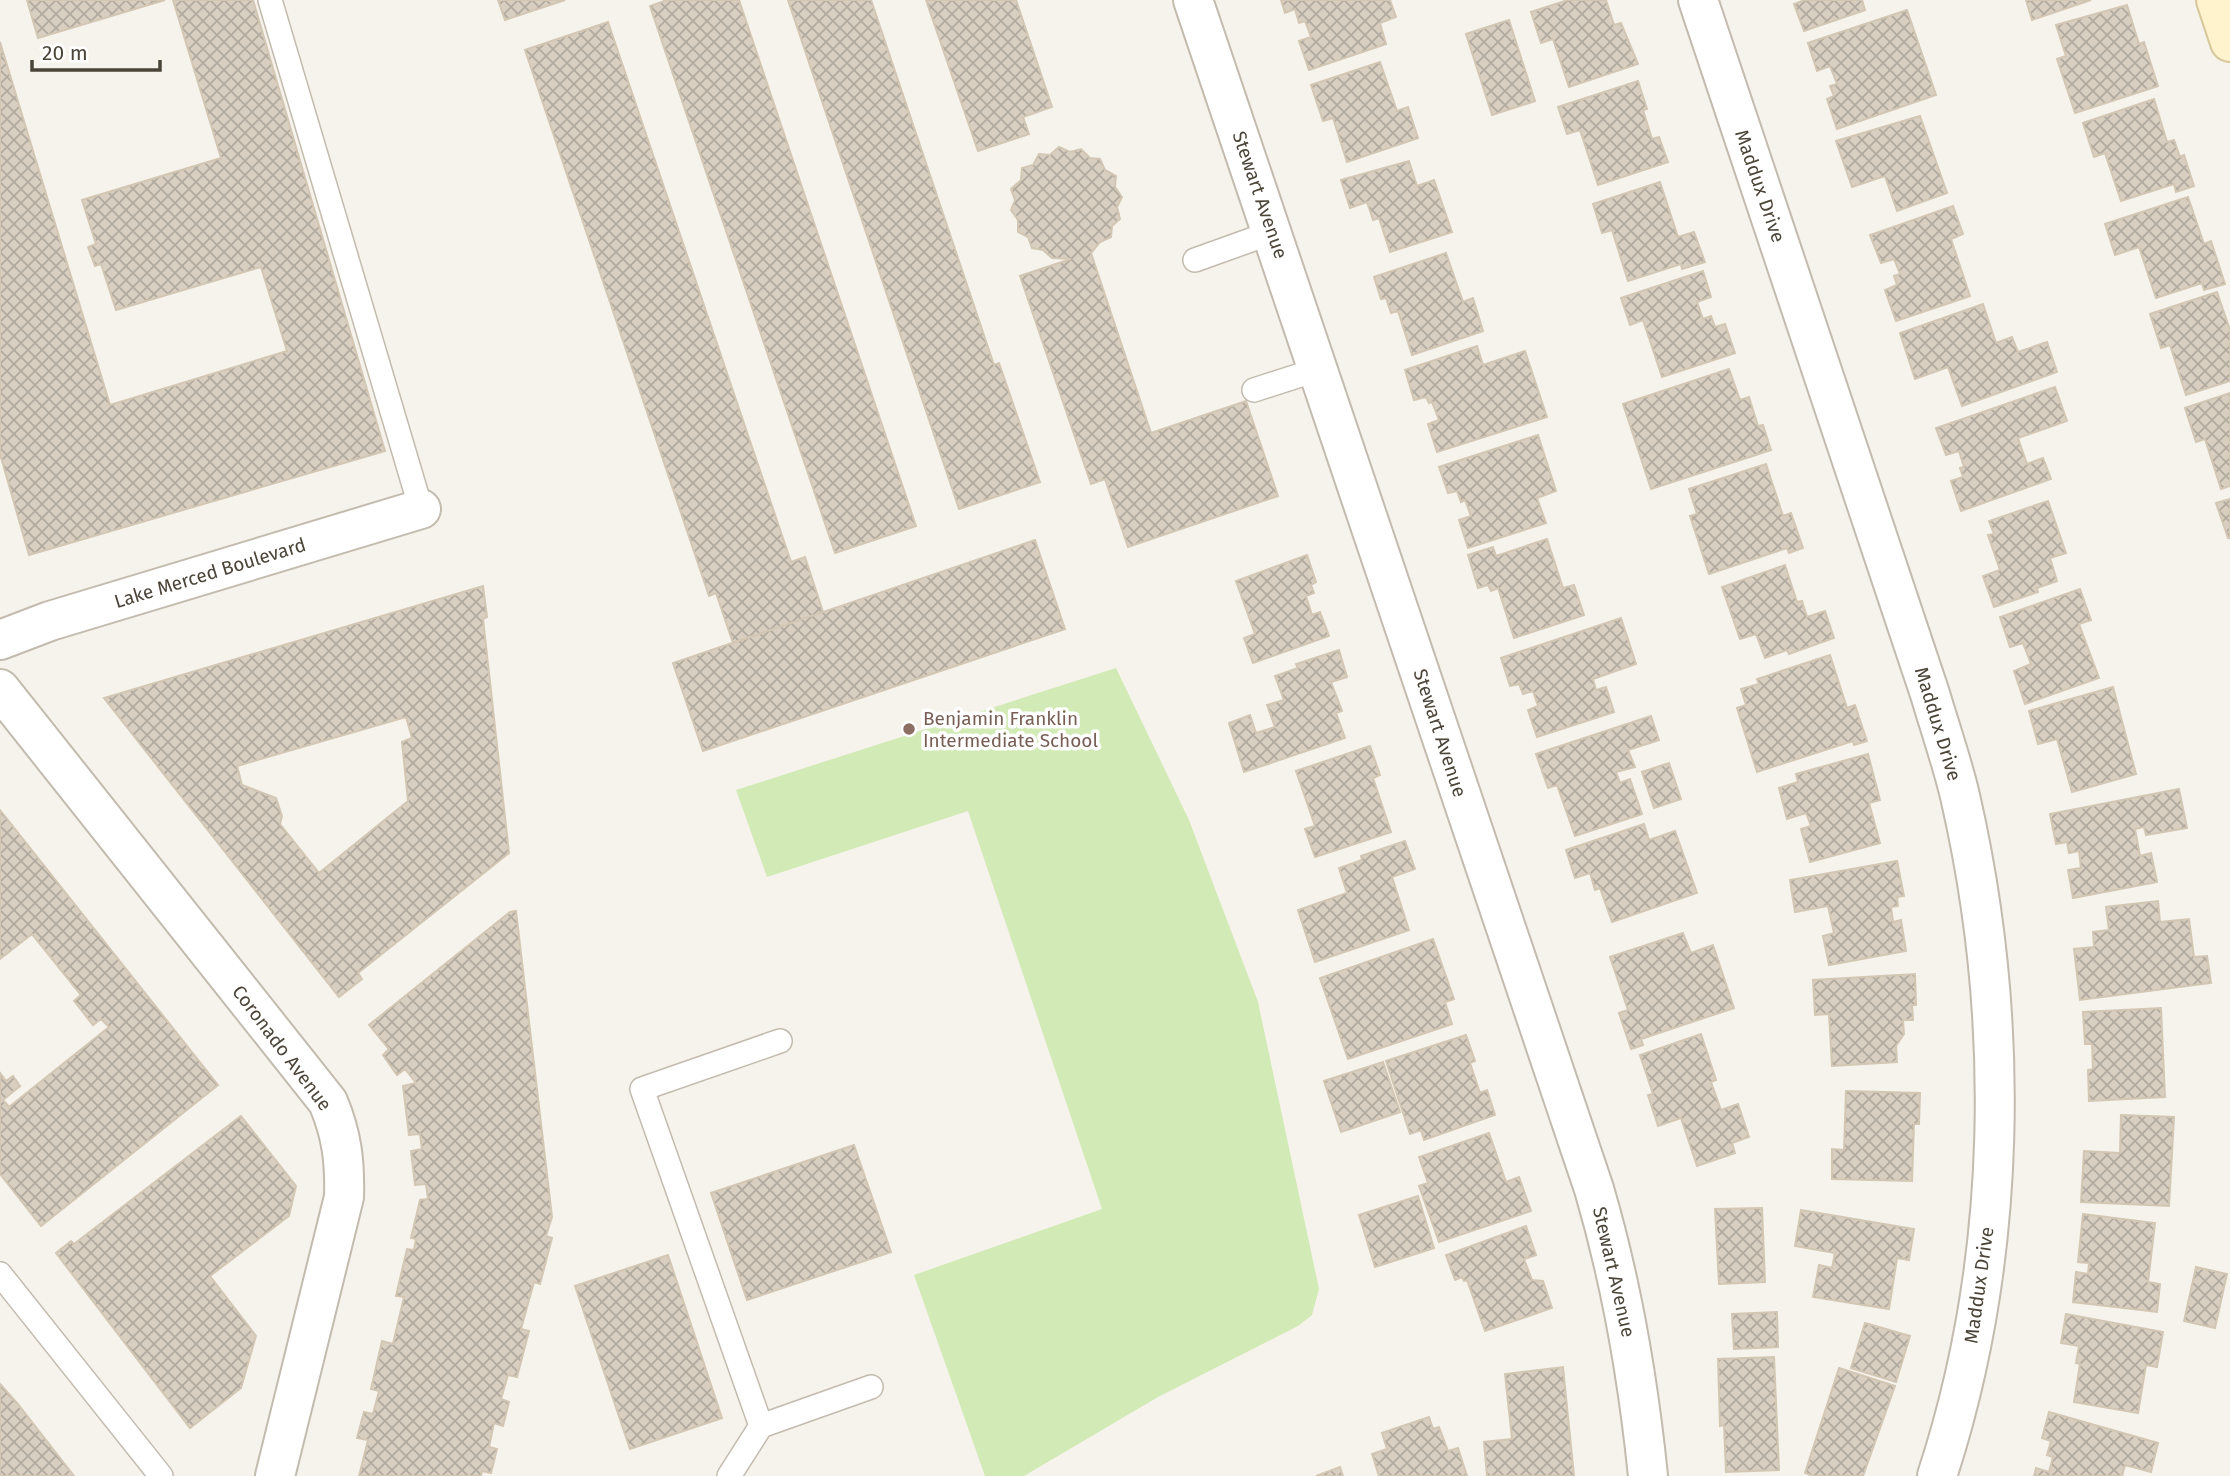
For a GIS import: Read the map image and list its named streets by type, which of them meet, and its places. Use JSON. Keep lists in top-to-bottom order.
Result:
{
  "streets": {
    "street": [
      "Maddux Drive",
      "Stewart Avenue",
      "Lake Merced Boulevard",
      "Coronado Avenue"
    ]
  },
  "places": ["Benjamin Franklin Intermediate School"],
  "scale_bar": "20 m"
}
